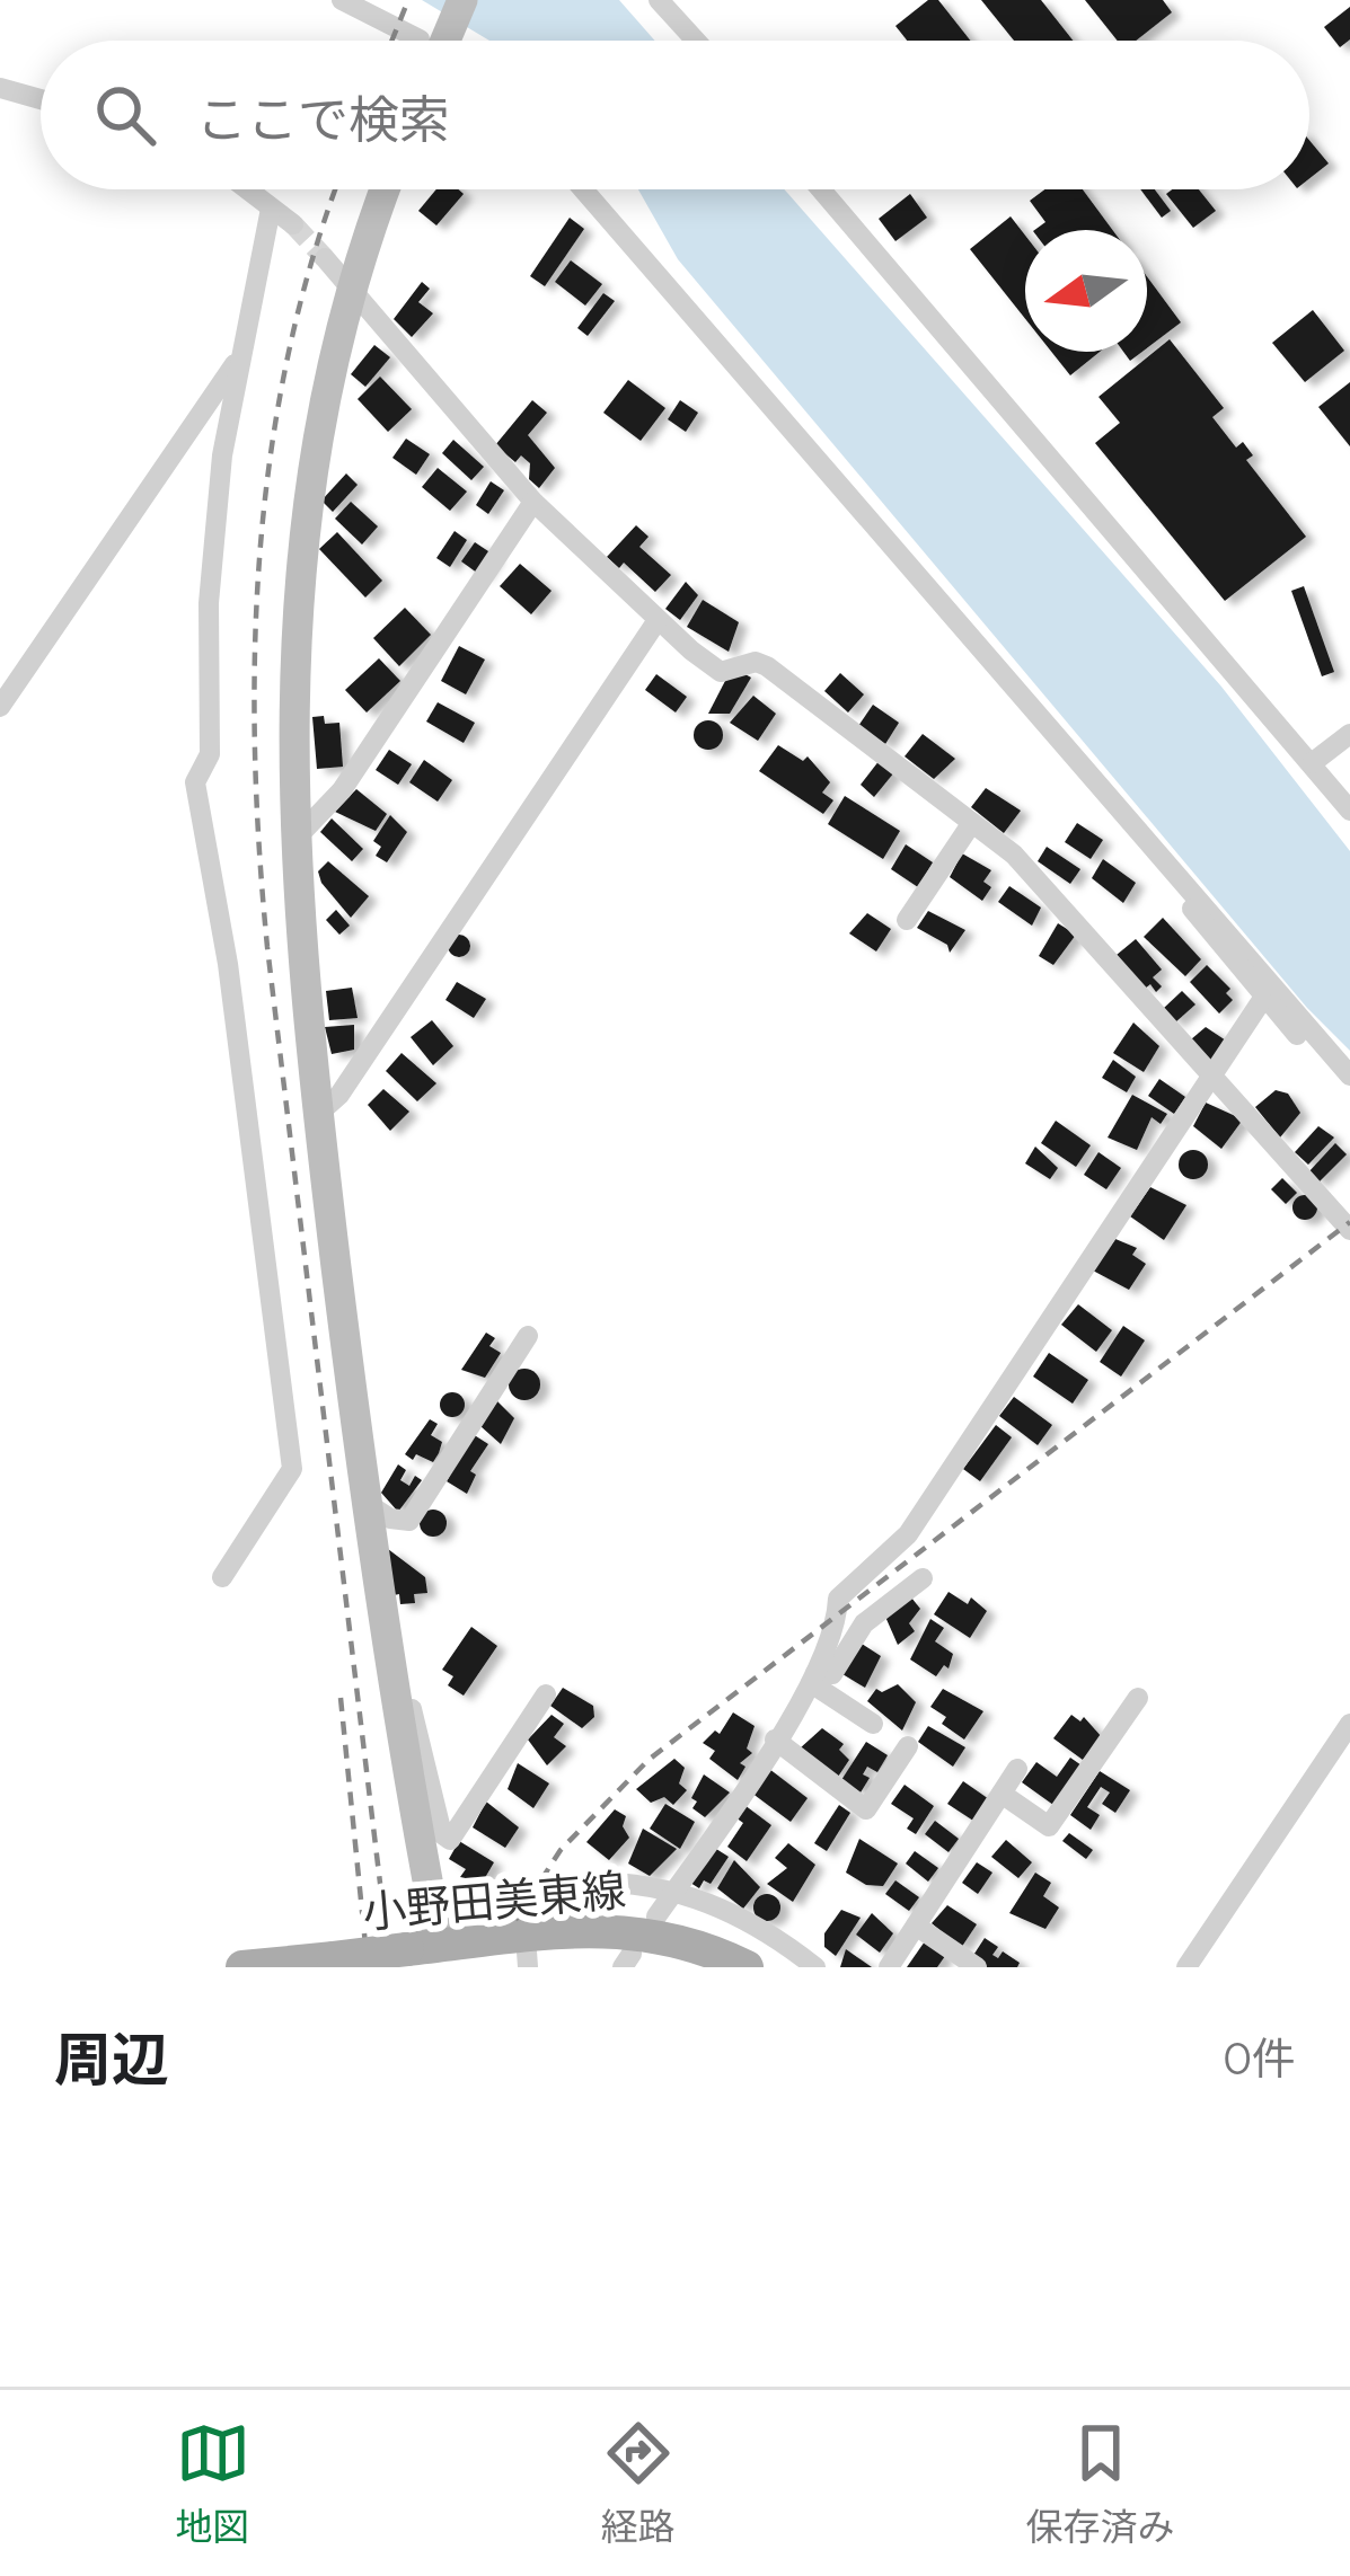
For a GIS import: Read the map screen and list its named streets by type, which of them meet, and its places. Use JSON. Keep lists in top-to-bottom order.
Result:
{
  "streets": {
    "main road": ["小野田美東線"]
  },
  "north": "left",
  "page": {
    "search": "ここで検索",
    "heading": ["周辺", "0件"],
    "nav": ["地図", "経路", "保存済み"]
  }
}
